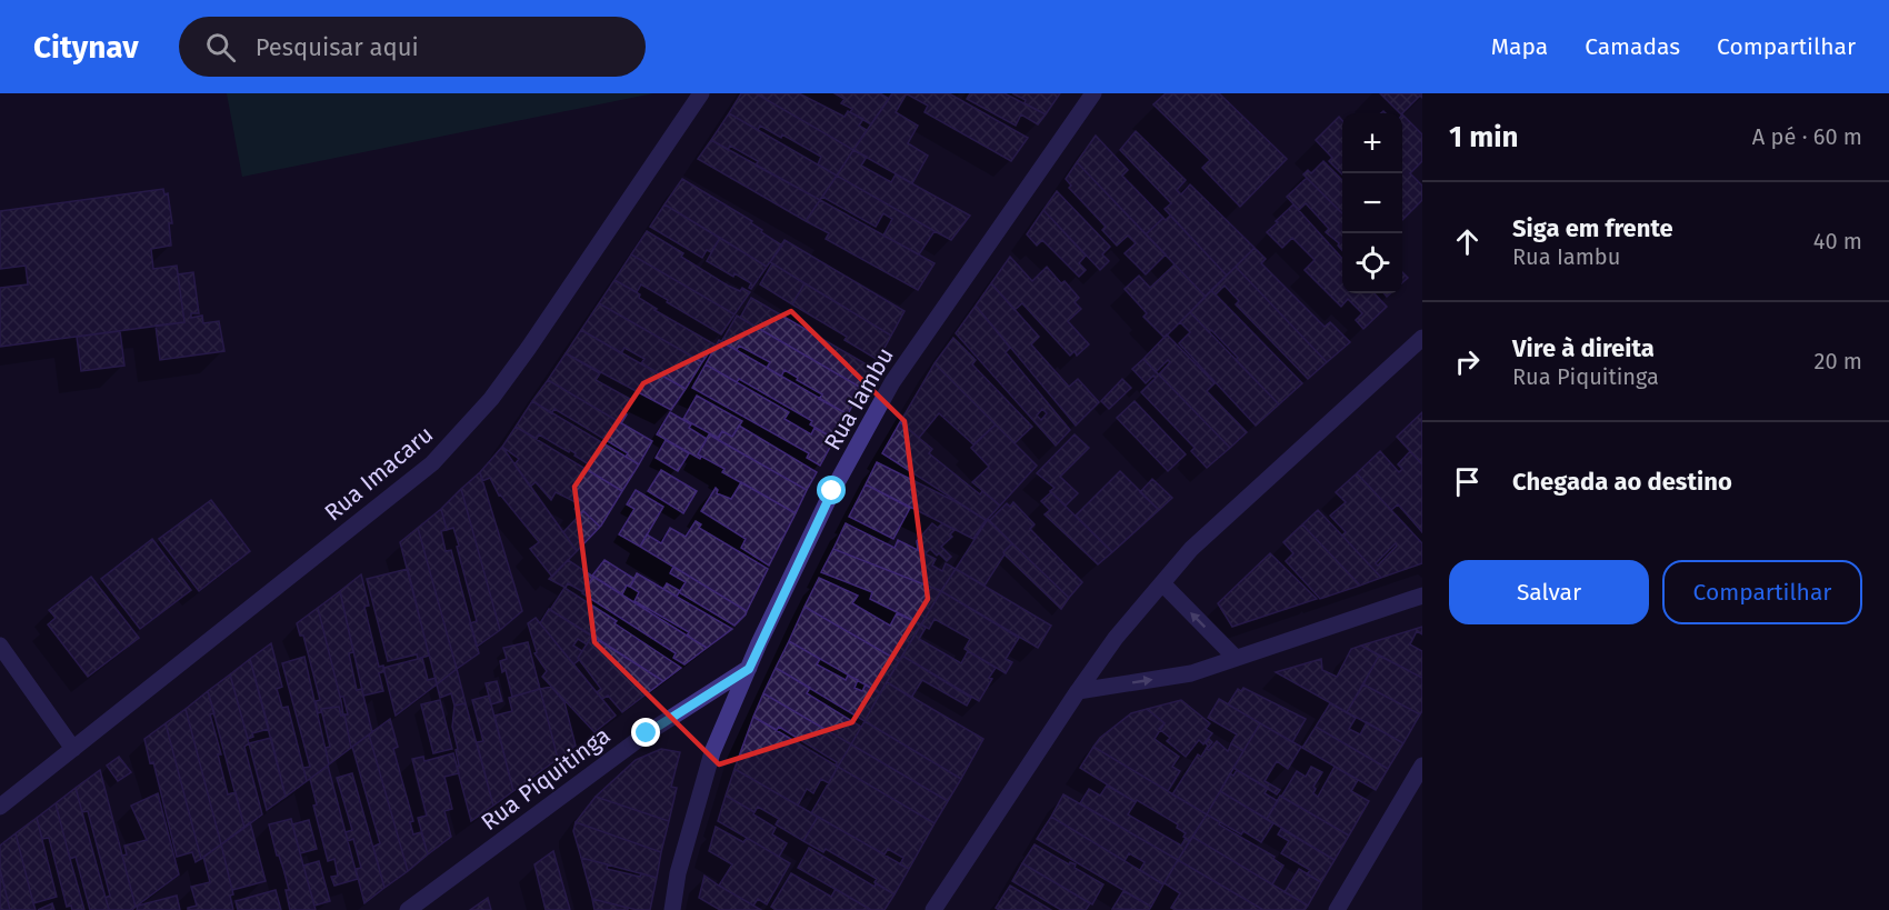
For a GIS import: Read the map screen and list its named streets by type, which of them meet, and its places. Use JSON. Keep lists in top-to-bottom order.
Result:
{
  "streets": {
    "street": ["Rua Iambu", "Rua Imacaru", "Rua Piquitinga"]
  },
  "crossings": [
    ["Rua Iambu", "Rua Piquitinga"]
  ],
  "page": {
    "header": "Citynav",
    "search": "Pesquisar aqui",
    "nav": ["Mapa", "Camadas", "Compartilhar"],
    "heading": ["1 min", "A pé · 60 m"],
    "map_buttons": ["+", "−"],
    "list": [
      ["Siga em frente", "Rua Iambu", "40 m"],
      ["Vire à direita", "Rua Piquitinga", "20 m"],
      "Chegada ao destino"
    ],
    "buttons": ["Salvar", "Compartilhar"]
  }
}
